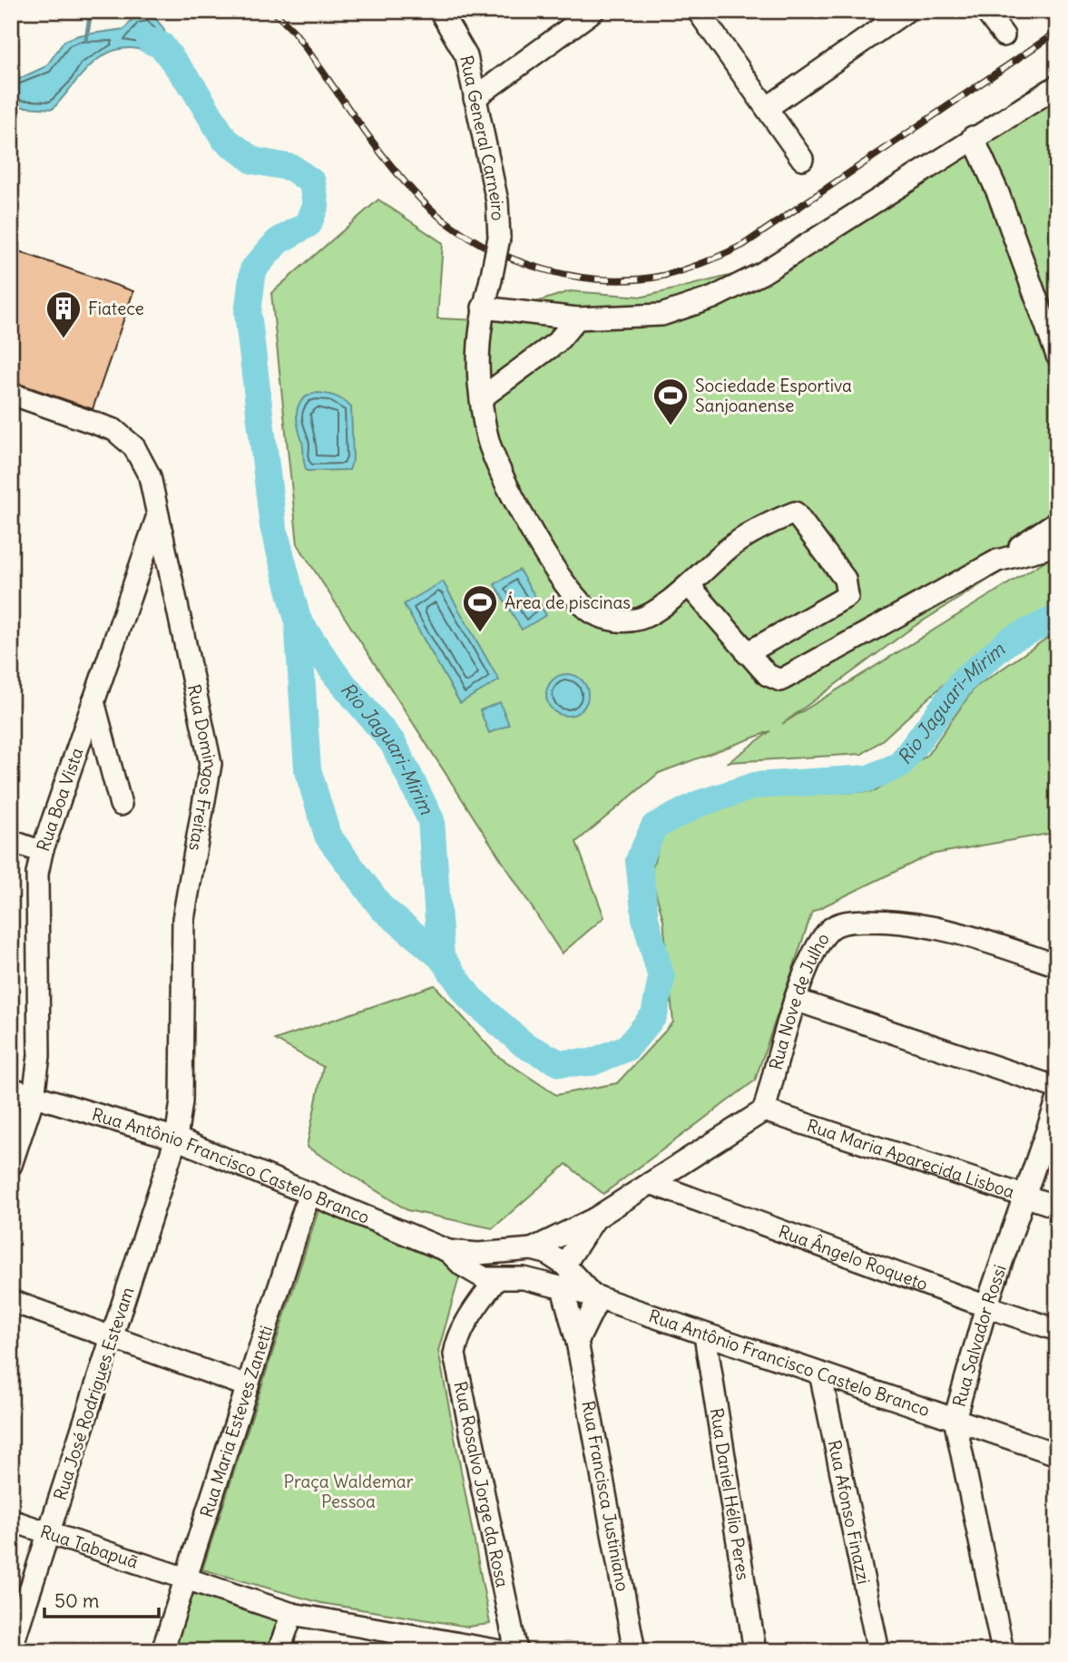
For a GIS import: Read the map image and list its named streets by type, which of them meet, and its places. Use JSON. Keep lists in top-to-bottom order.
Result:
{
  "streets": {
    "street": [
      "Rua General Carneiro",
      "Rua Domingos Freitas",
      "Rua Boa Vista",
      "Rua Nove de Julho",
      "Rua Maria Aparecida Lisboa",
      "Rua Antônio Francisco Castelo Branco",
      "Rua Ângelo Roqueto",
      "Rua Salvador Rossi",
      "Rua José Rodrigues Estevam",
      "Rua Maria Esteves Zanetti",
      "Rua Rosalvo Jorge da Rosa",
      "Rua Daniel Hélio Peres",
      "Rua Francisca Justiniano",
      "Rua Afonso Finazzi",
      "Rua Tabapuã"
    ]
  },
  "crossings": [
    ["Rua Domingos Freitas", "Rua Boa Vista"],
    ["Rua Domingos Freitas", "Rua Antônio Francisco Castelo Branco"],
    ["Rua Domingos Freitas", "Rua José Rodrigues Estevam"],
    ["Rua Boa Vista", "Rua Antônio Francisco Castelo Branco"],
    ["Rua Nove de Julho", "Rua Maria Aparecida Lisboa"],
    ["Rua Maria Aparecida Lisboa", "Rua Salvador Rossi"],
    ["Rua Antônio Francisco Castelo Branco", "Rua Salvador Rossi"],
    ["Rua Antônio Francisco Castelo Branco", "Rua José Rodrigues Estevam"],
    ["Rua Antônio Francisco Castelo Branco", "Rua Maria Esteves Zanetti"],
    ["Rua Antônio Francisco Castelo Branco", "Rua Rosalvo Jorge da Rosa"],
    ["Rua Antônio Francisco Castelo Branco", "Rua Daniel Hélio Peres"],
    ["Rua Antônio Francisco Castelo Branco", "Rua Francisca Justiniano"],
    ["Rua Antônio Francisco Castelo Branco", "Rua Afonso Finazzi"],
    ["Rua Ângelo Roqueto", "Rua Salvador Rossi"],
    ["Rua José Rodrigues Estevam", "Rua Tabapuã"],
    ["Rua Maria Esteves Zanetti", "Rua Tabapuã"]
  ],
  "water": ["Rio Jaguari-Mirim"],
  "parks": ["Praça Waldemar Pessoa"],
  "places": {
    "building": ["Fiatece"],
    "sports": ["Sociedade Esportiva Sanjoanense", "Área de piscinas"]
  },
  "scale_bar": "50 m"
}
